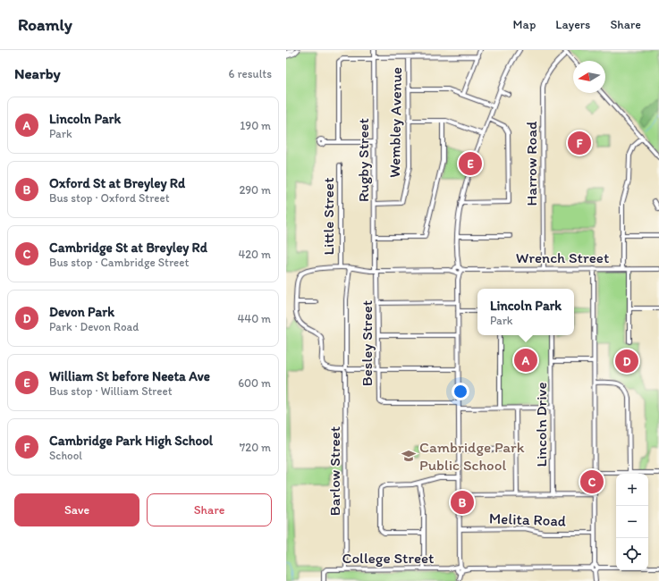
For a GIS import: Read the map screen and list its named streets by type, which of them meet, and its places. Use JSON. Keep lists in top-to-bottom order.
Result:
{
  "streets": {
    "street": [
      "Wembley Avenue",
      "Rugby Street",
      "Harrow Road",
      "Little Street",
      "Wrench Street",
      "Besley Street",
      "Lincoln Drive",
      "Barlow Street",
      "Melita Road",
      "College Street"
    ]
  },
  "crossings": [
    ["Wembley Avenue", "Rugby Street"],
    ["Rugby Street", "Wrench Street"],
    ["Rugby Street", "Besley Street"],
    ["Harrow Road", "Wrench Street"],
    ["Little Street", "Wrench Street"],
    ["Wrench Street", "Besley Street"],
    ["Wrench Street", "Barlow Street"],
    ["Barlow Street", "College Street"]
  ],
  "places": {
    "school or university": ["Cambridge Park Public School"]
  },
  "north": "left",
  "page": {
    "header": "Roamly",
    "nav": ["Map", "Layers", "Share"],
    "heading": ["Nearby", "6 results"],
    "list": [
      {
        "mark": "A",
        "name": "Lincoln Park",
        "note": "Park",
        "value": "190 m"
      },
      {
        "mark": "B",
        "name": "Oxford St at Breyley Rd",
        "note": "Bus stop · Oxford Street",
        "value": "290 m"
      },
      {
        "mark": "C",
        "name": "Cambridge St at Breyley Rd",
        "note": "Bus stop · Cambridge Street",
        "value": "420 m"
      },
      {
        "mark": "D",
        "name": "Devon Park",
        "note": "Park · Devon Road",
        "value": "440 m"
      },
      {
        "mark": "E",
        "name": "William St before Neeta Ave",
        "note": "Bus stop · William Street",
        "value": "600 m"
      },
      {
        "mark": "F",
        "name": "Cambridge Park High School",
        "note": "School",
        "value": "720 m"
      }
    ],
    "pins": [
      "F",
      "E",
      "A",
      "D",
      "C",
      "B"
    ],
    "popup": ["Lincoln Park", "Park"],
    "map_buttons": ["+", "−"],
    "buttons": ["Save", "Share"]
  }
}
